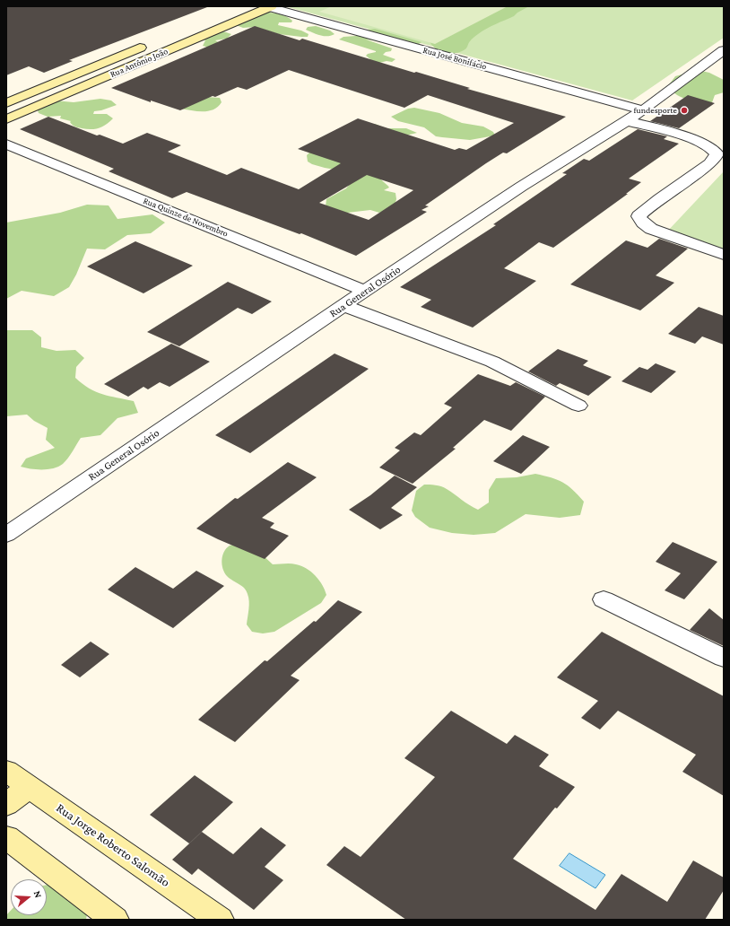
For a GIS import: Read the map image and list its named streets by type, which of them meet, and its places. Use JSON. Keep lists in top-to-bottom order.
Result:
{
  "streets": {
    "main road": ["Rua Antônio João", "Rua Jorge Roberto Salomão"],
    "street": ["Rua José Bonifácio", "Rua Quinze de Novembro", "Rua General Osório"]
  },
  "crossings": [
    ["Rua José Bonifácio", "Rua Antônio João"],
    ["Rua José Bonifácio", "Rua General Osório"],
    ["Rua Quinze de Novembro", "Rua General Osório"]
  ],
  "places": ["fundesporte"],
  "north": "right"
}
